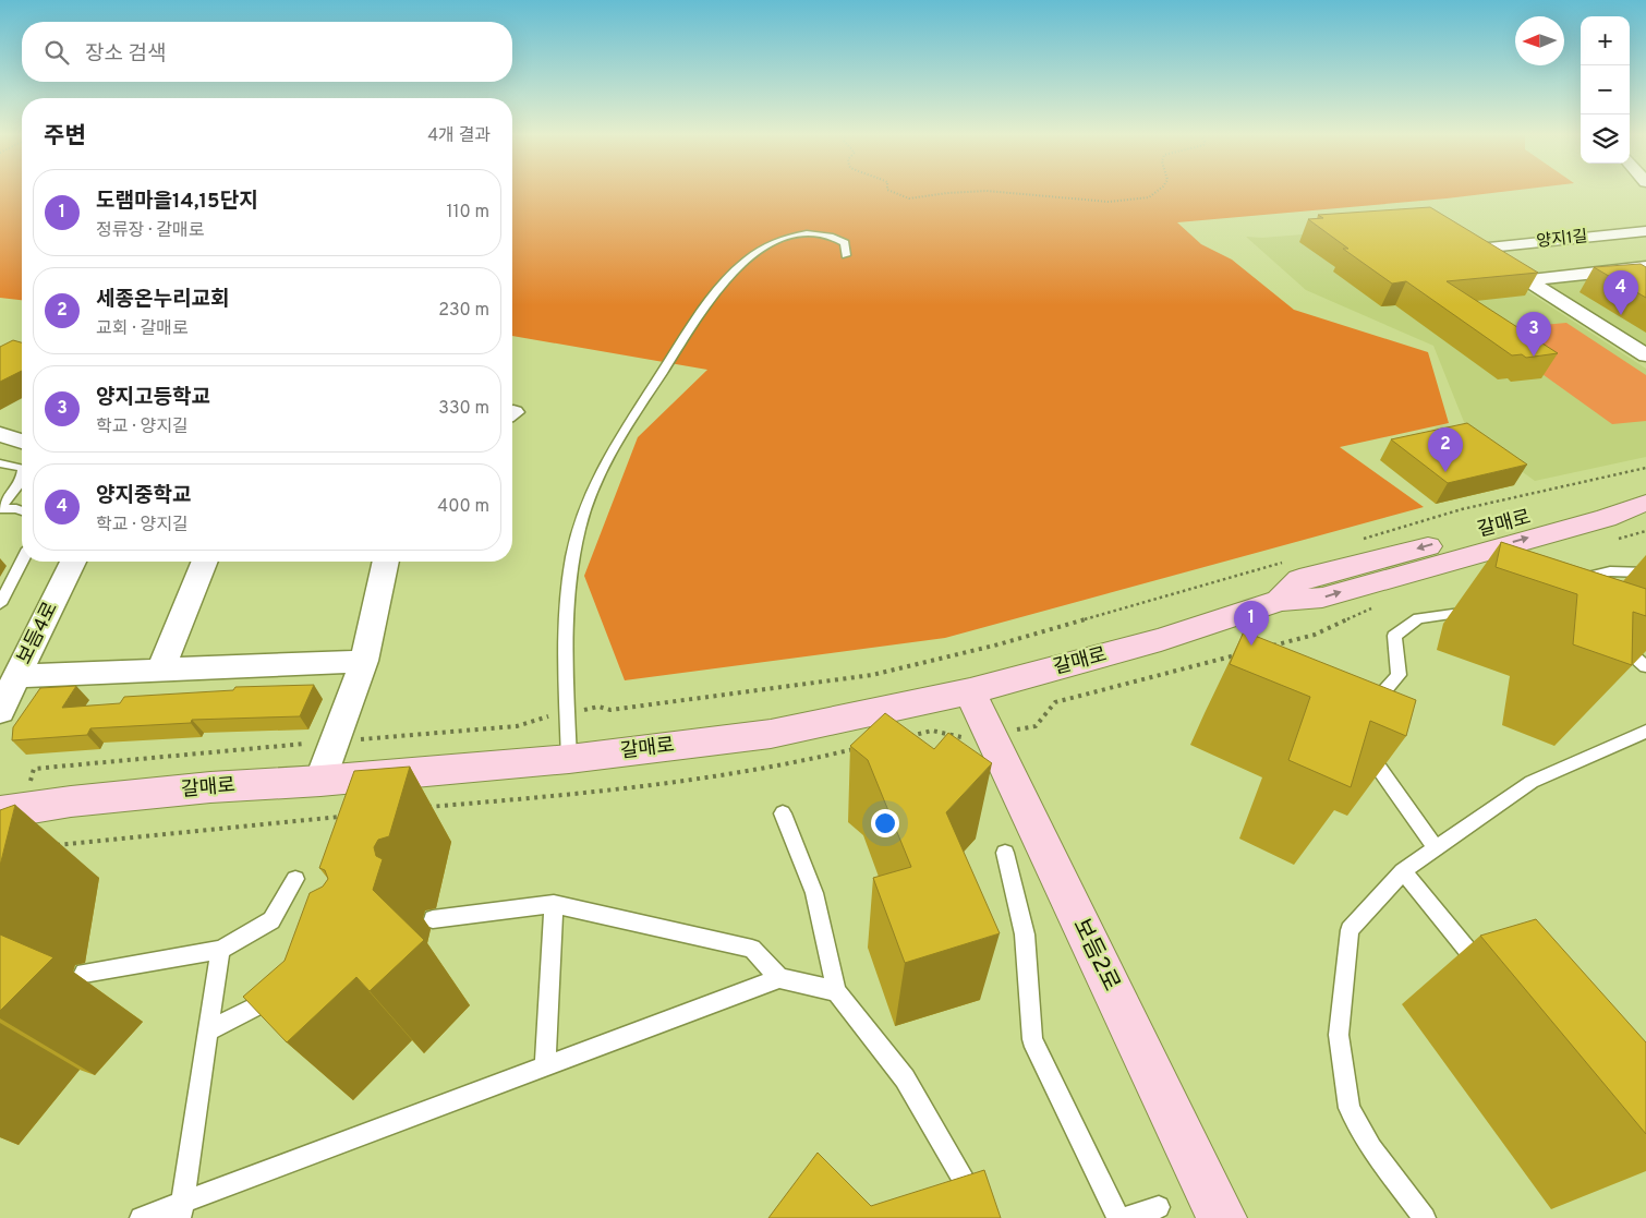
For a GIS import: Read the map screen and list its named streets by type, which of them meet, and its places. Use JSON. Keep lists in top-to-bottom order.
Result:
{
  "streets": {
    "street": [
      "양지1길",
      "갈매로",
      "보듬4로",
      "보듬2로"
    ]
  },
  "crossings": [
    ["갈매로", "보듬2로"]
  ],
  "north": "left",
  "page": {
    "map_buttons": ["+", "−"],
    "search": "장소 검색",
    "heading": ["주변", "4개 결과"],
    "list": [
      {
        "mark": "1",
        "name": "도램마을14,15단지",
        "note": "정류장 · 갈매로",
        "value": "110 m"
      },
      {
        "mark": "2",
        "name": "세종온누리교회",
        "note": "교회 · 갈매로",
        "value": "230 m"
      },
      {
        "mark": "3",
        "name": "양지고등학교",
        "note": "학교 · 양지길",
        "value": "330 m"
      },
      {
        "mark": "4",
        "name": "양지중학교",
        "note": "학교 · 양지길",
        "value": "400 m"
      }
    ],
    "pins": [
      "4",
      "3",
      "2",
      "1"
    ]
  }
}
